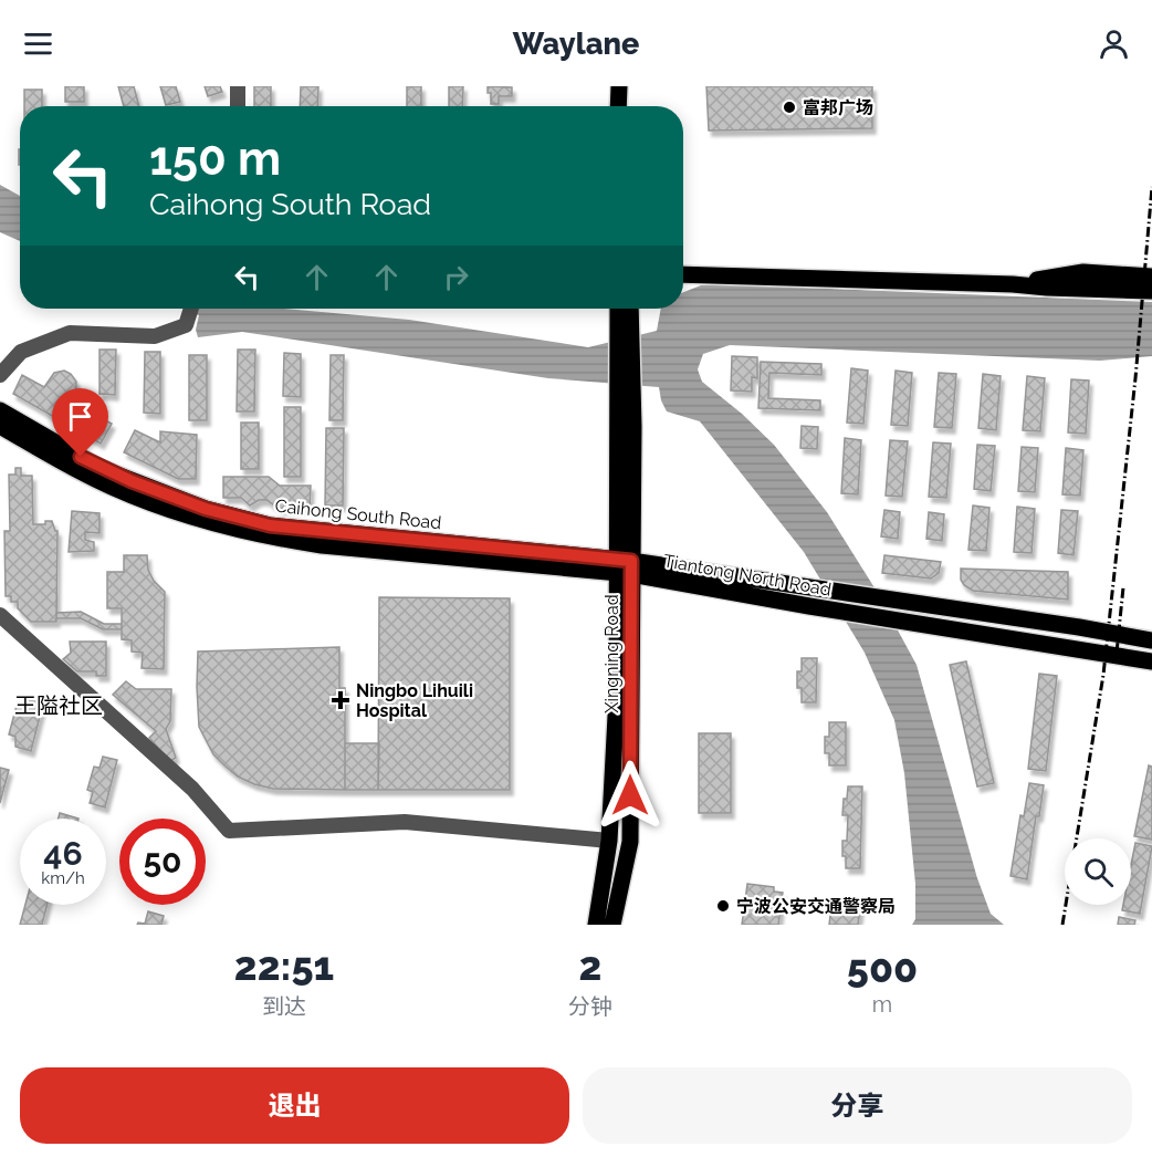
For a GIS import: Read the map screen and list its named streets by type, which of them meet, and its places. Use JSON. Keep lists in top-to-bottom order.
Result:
{
  "streets": {
    "main road": ["Caihong South Road", "Tiantong North Road", "Xingning Road"]
  },
  "crossings": [
    ["Caihong South Road", "Tiantong North Road"],
    ["Caihong South Road", "Xingning Road"],
    ["Tiantong North Road", "Xingning Road"]
  ],
  "districts": ["王隘社区"],
  "places": {
    "other": ["富邦广场", "宁波公安交通警察局"],
    "health": ["Ningbo Lihuili Hospital"]
  },
  "page": {
    "header": "Waylane",
    "turn": ["150 m", "Caihong South Road"],
    "speed": "46 km/h",
    "limit": "50",
    "eta": [
      "22:51",
      "到达",
      "2",
      "分钟",
      "500",
      "m"
    ],
    "buttons": ["退出", "分享"]
  }
}
